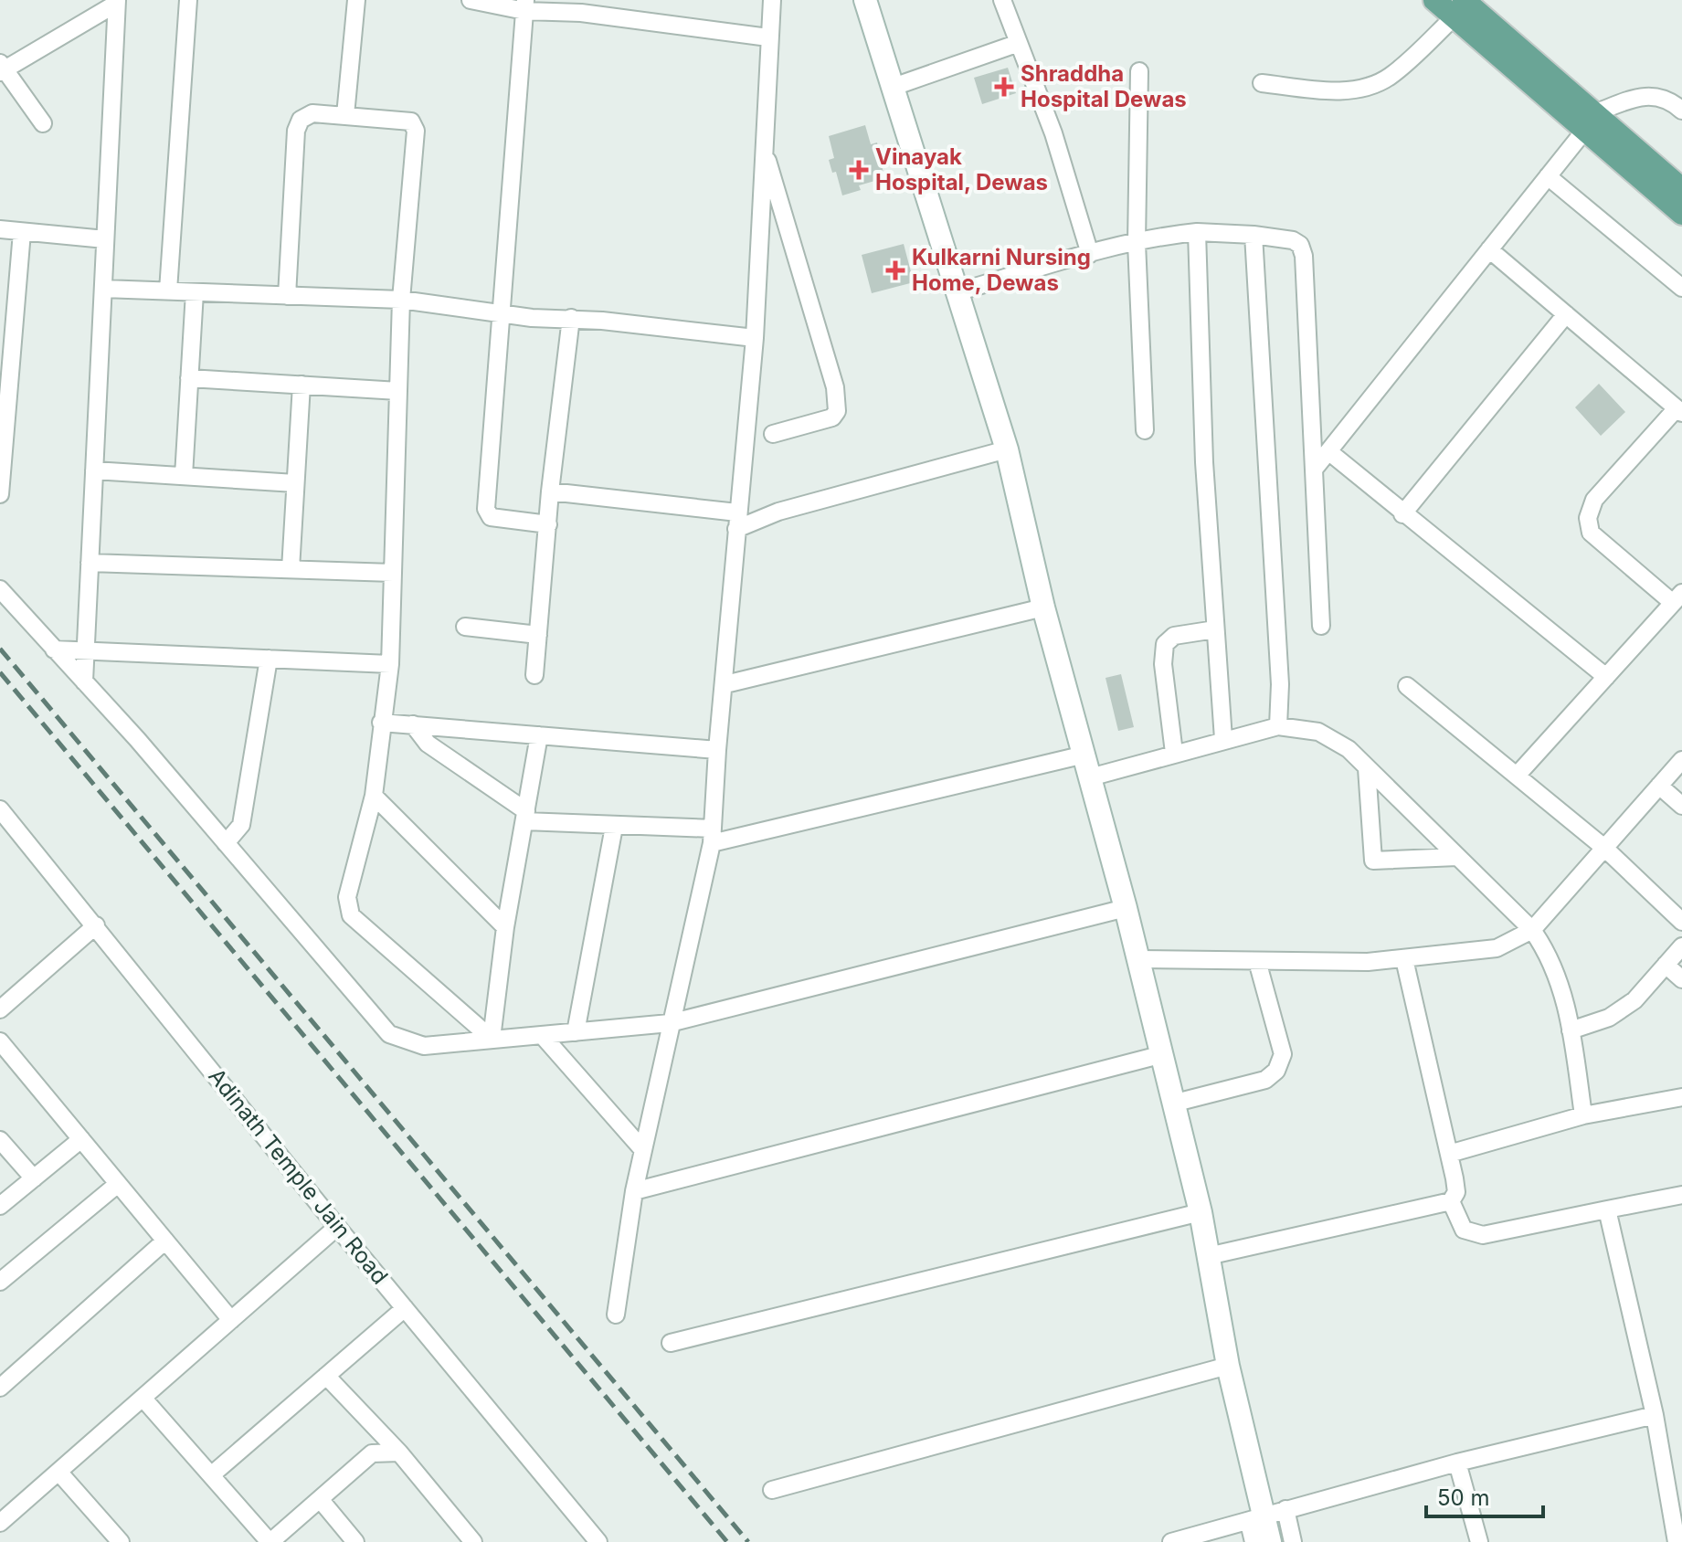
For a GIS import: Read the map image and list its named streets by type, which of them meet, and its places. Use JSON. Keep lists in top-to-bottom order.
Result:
{
  "streets": {
    "street": ["Adinath Temple Jain Road"]
  },
  "places": {
    "health": ["Shraddha Hospital Dewas", "Vinayak Hospital, Dewas", "Kulkarni Nursing Home, Dewas"]
  },
  "scale_bar": "50 m"
}
